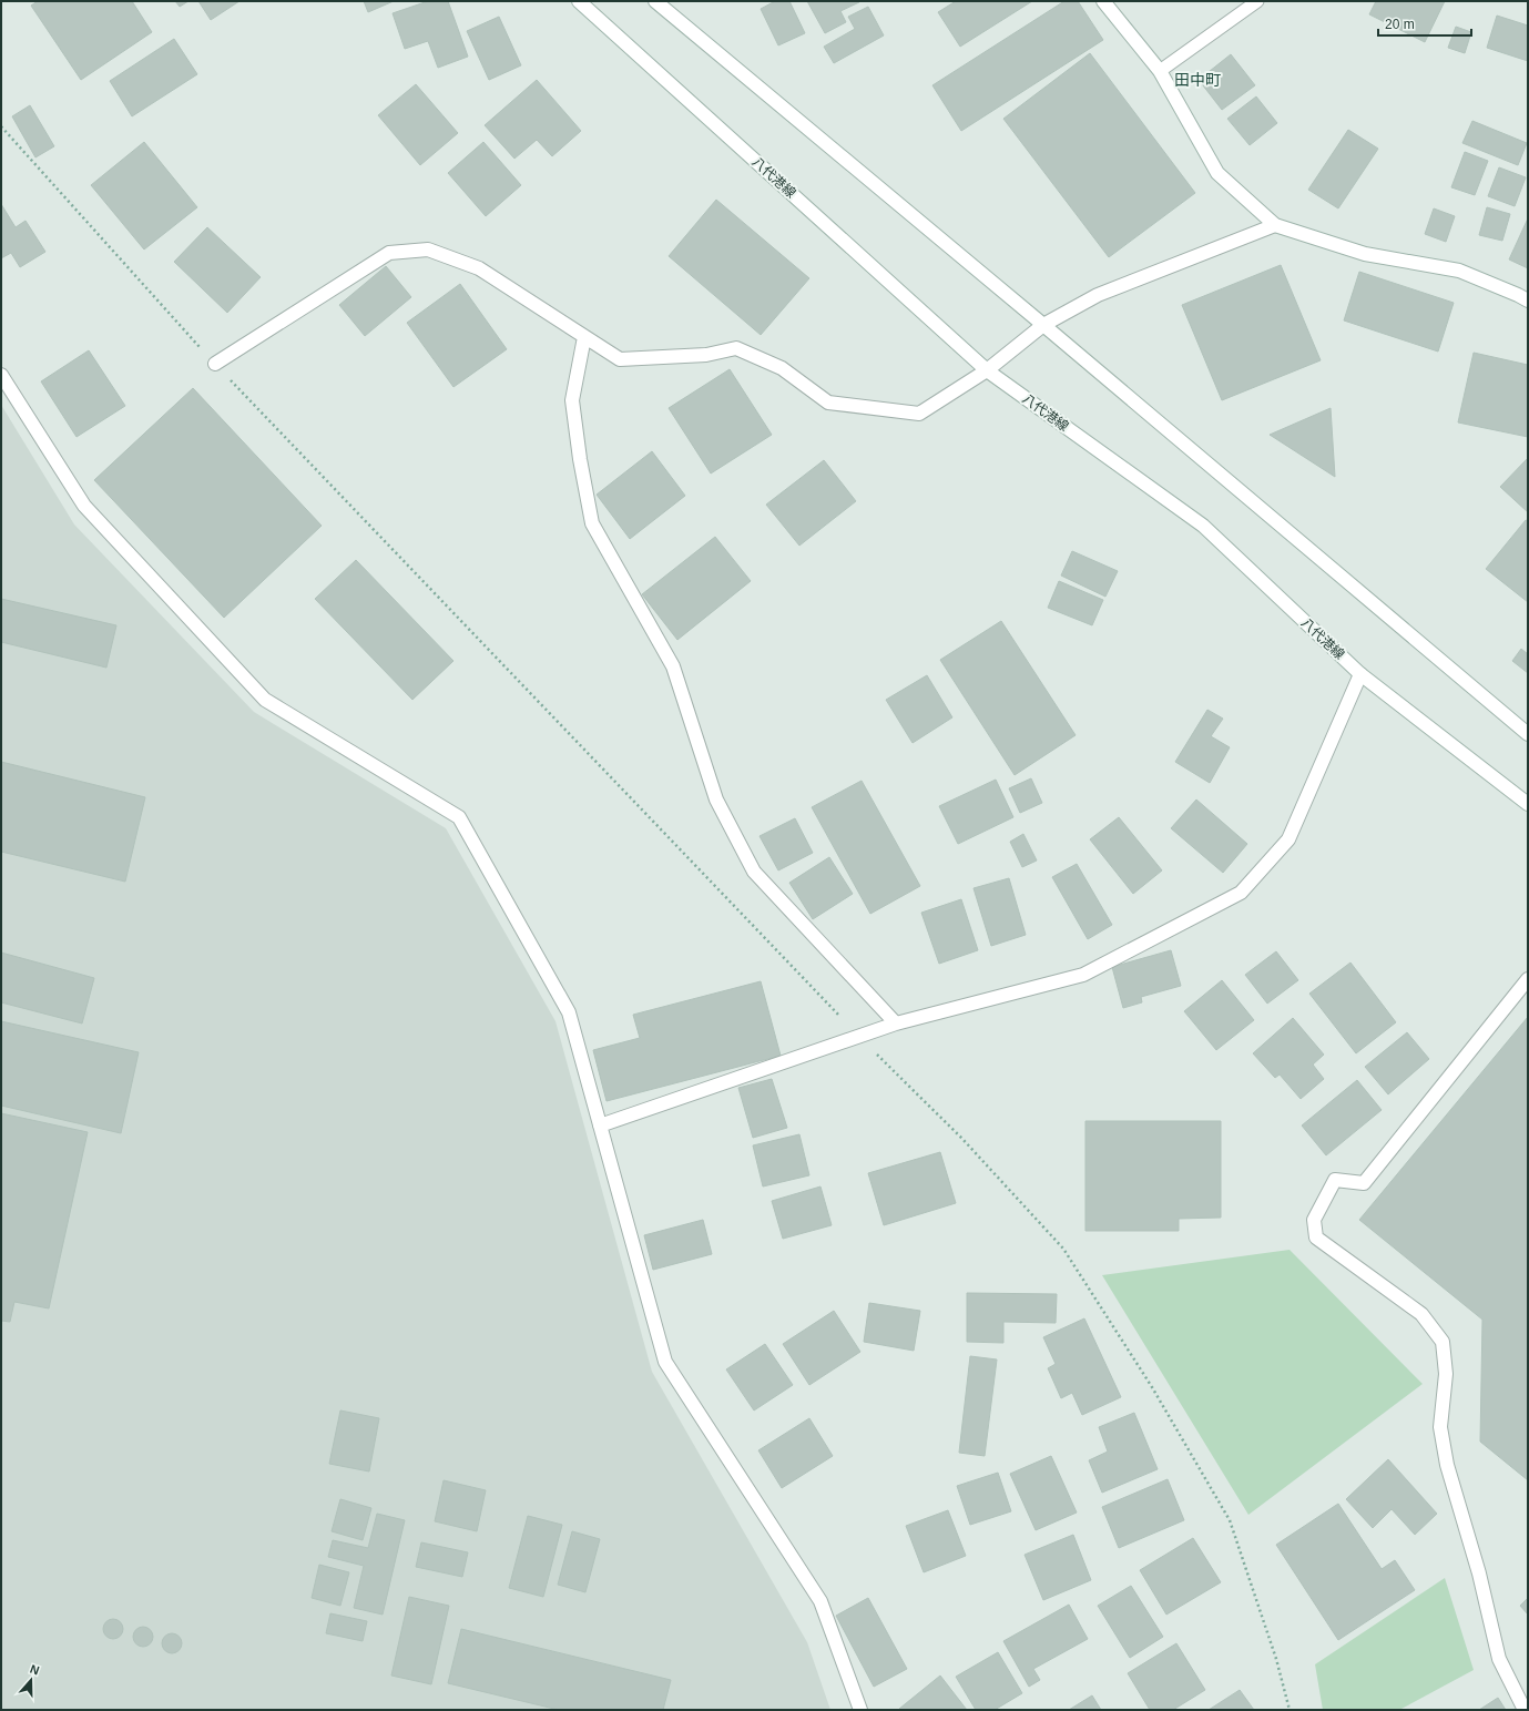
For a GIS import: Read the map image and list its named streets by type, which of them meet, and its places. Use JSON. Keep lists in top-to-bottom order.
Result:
{
  "streets": {
    "street": ["八代港線"]
  },
  "districts": ["田中町"],
  "scale_bar": "20 m",
  "north": "top"
}
